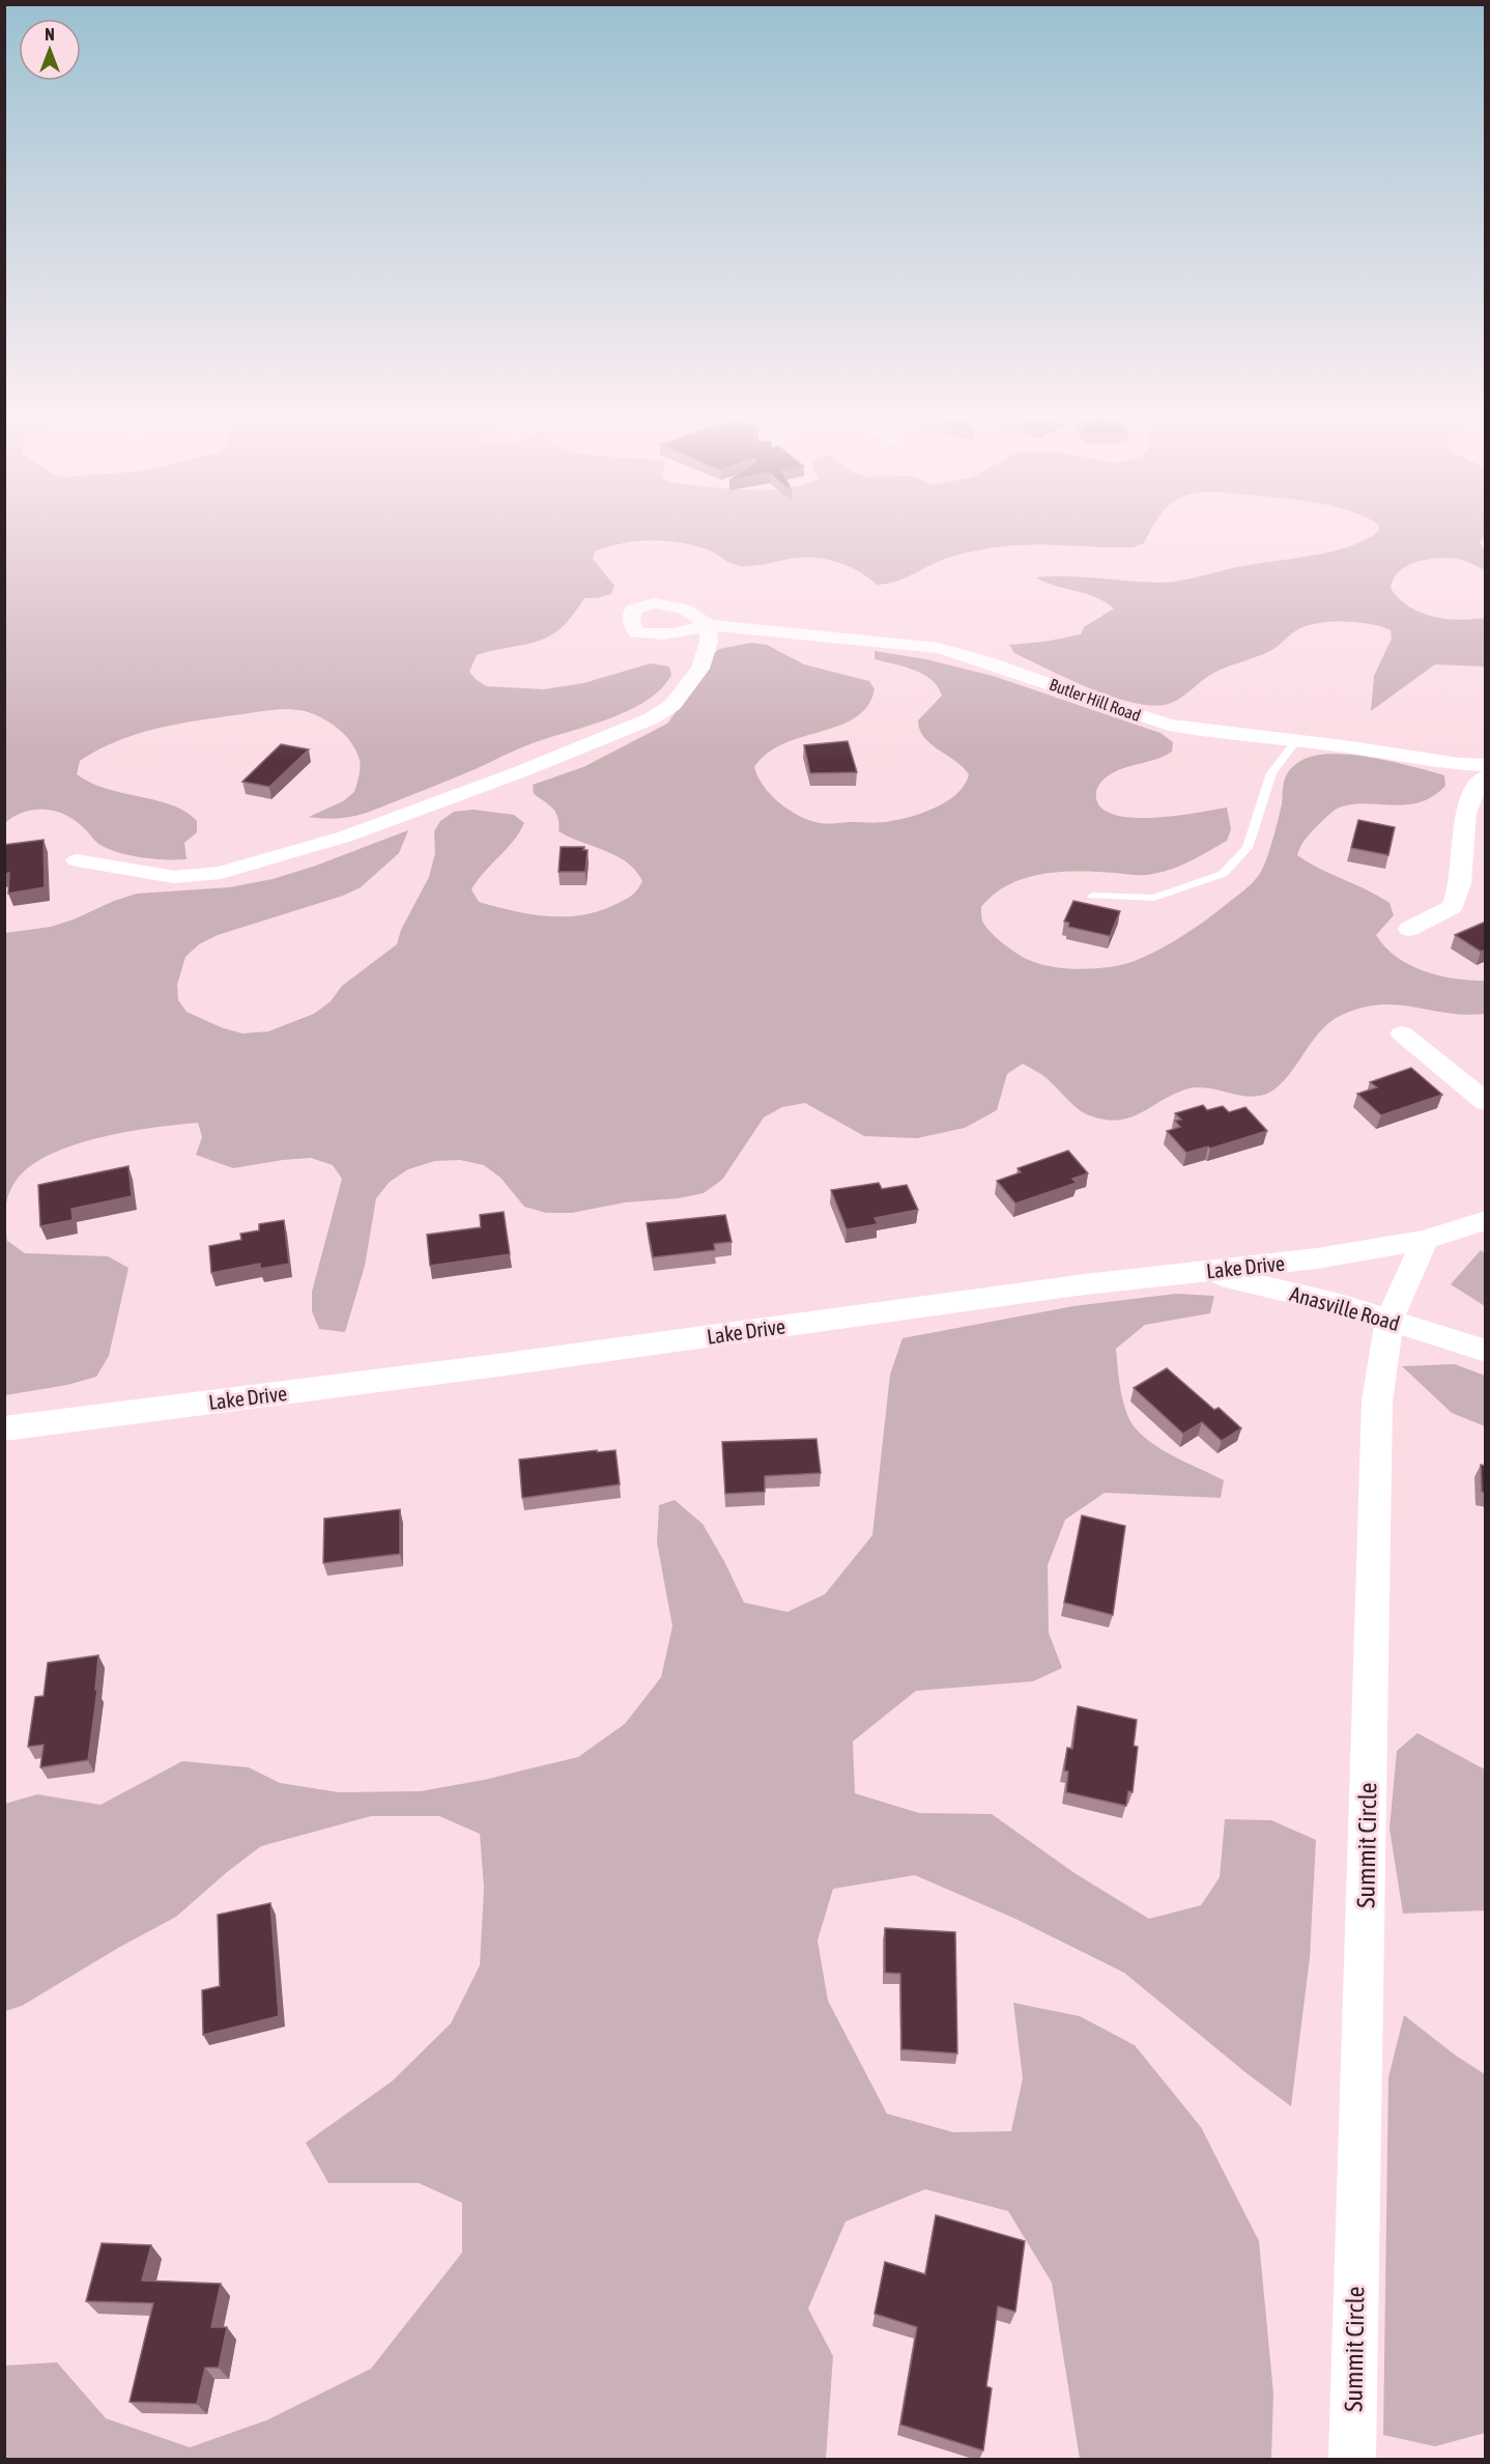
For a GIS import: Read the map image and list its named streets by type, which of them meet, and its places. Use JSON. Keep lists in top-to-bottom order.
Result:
{
  "streets": {
    "street": [
      "Butler Hill Road",
      "Lake Drive",
      "Anasville Road",
      "Summit Circle"
    ]
  },
  "crossings": [
    ["Lake Drive", "Anasville Road"],
    ["Lake Drive", "Summit Circle"],
    ["Anasville Road", "Summit Circle"]
  ],
  "north": "top"
}
